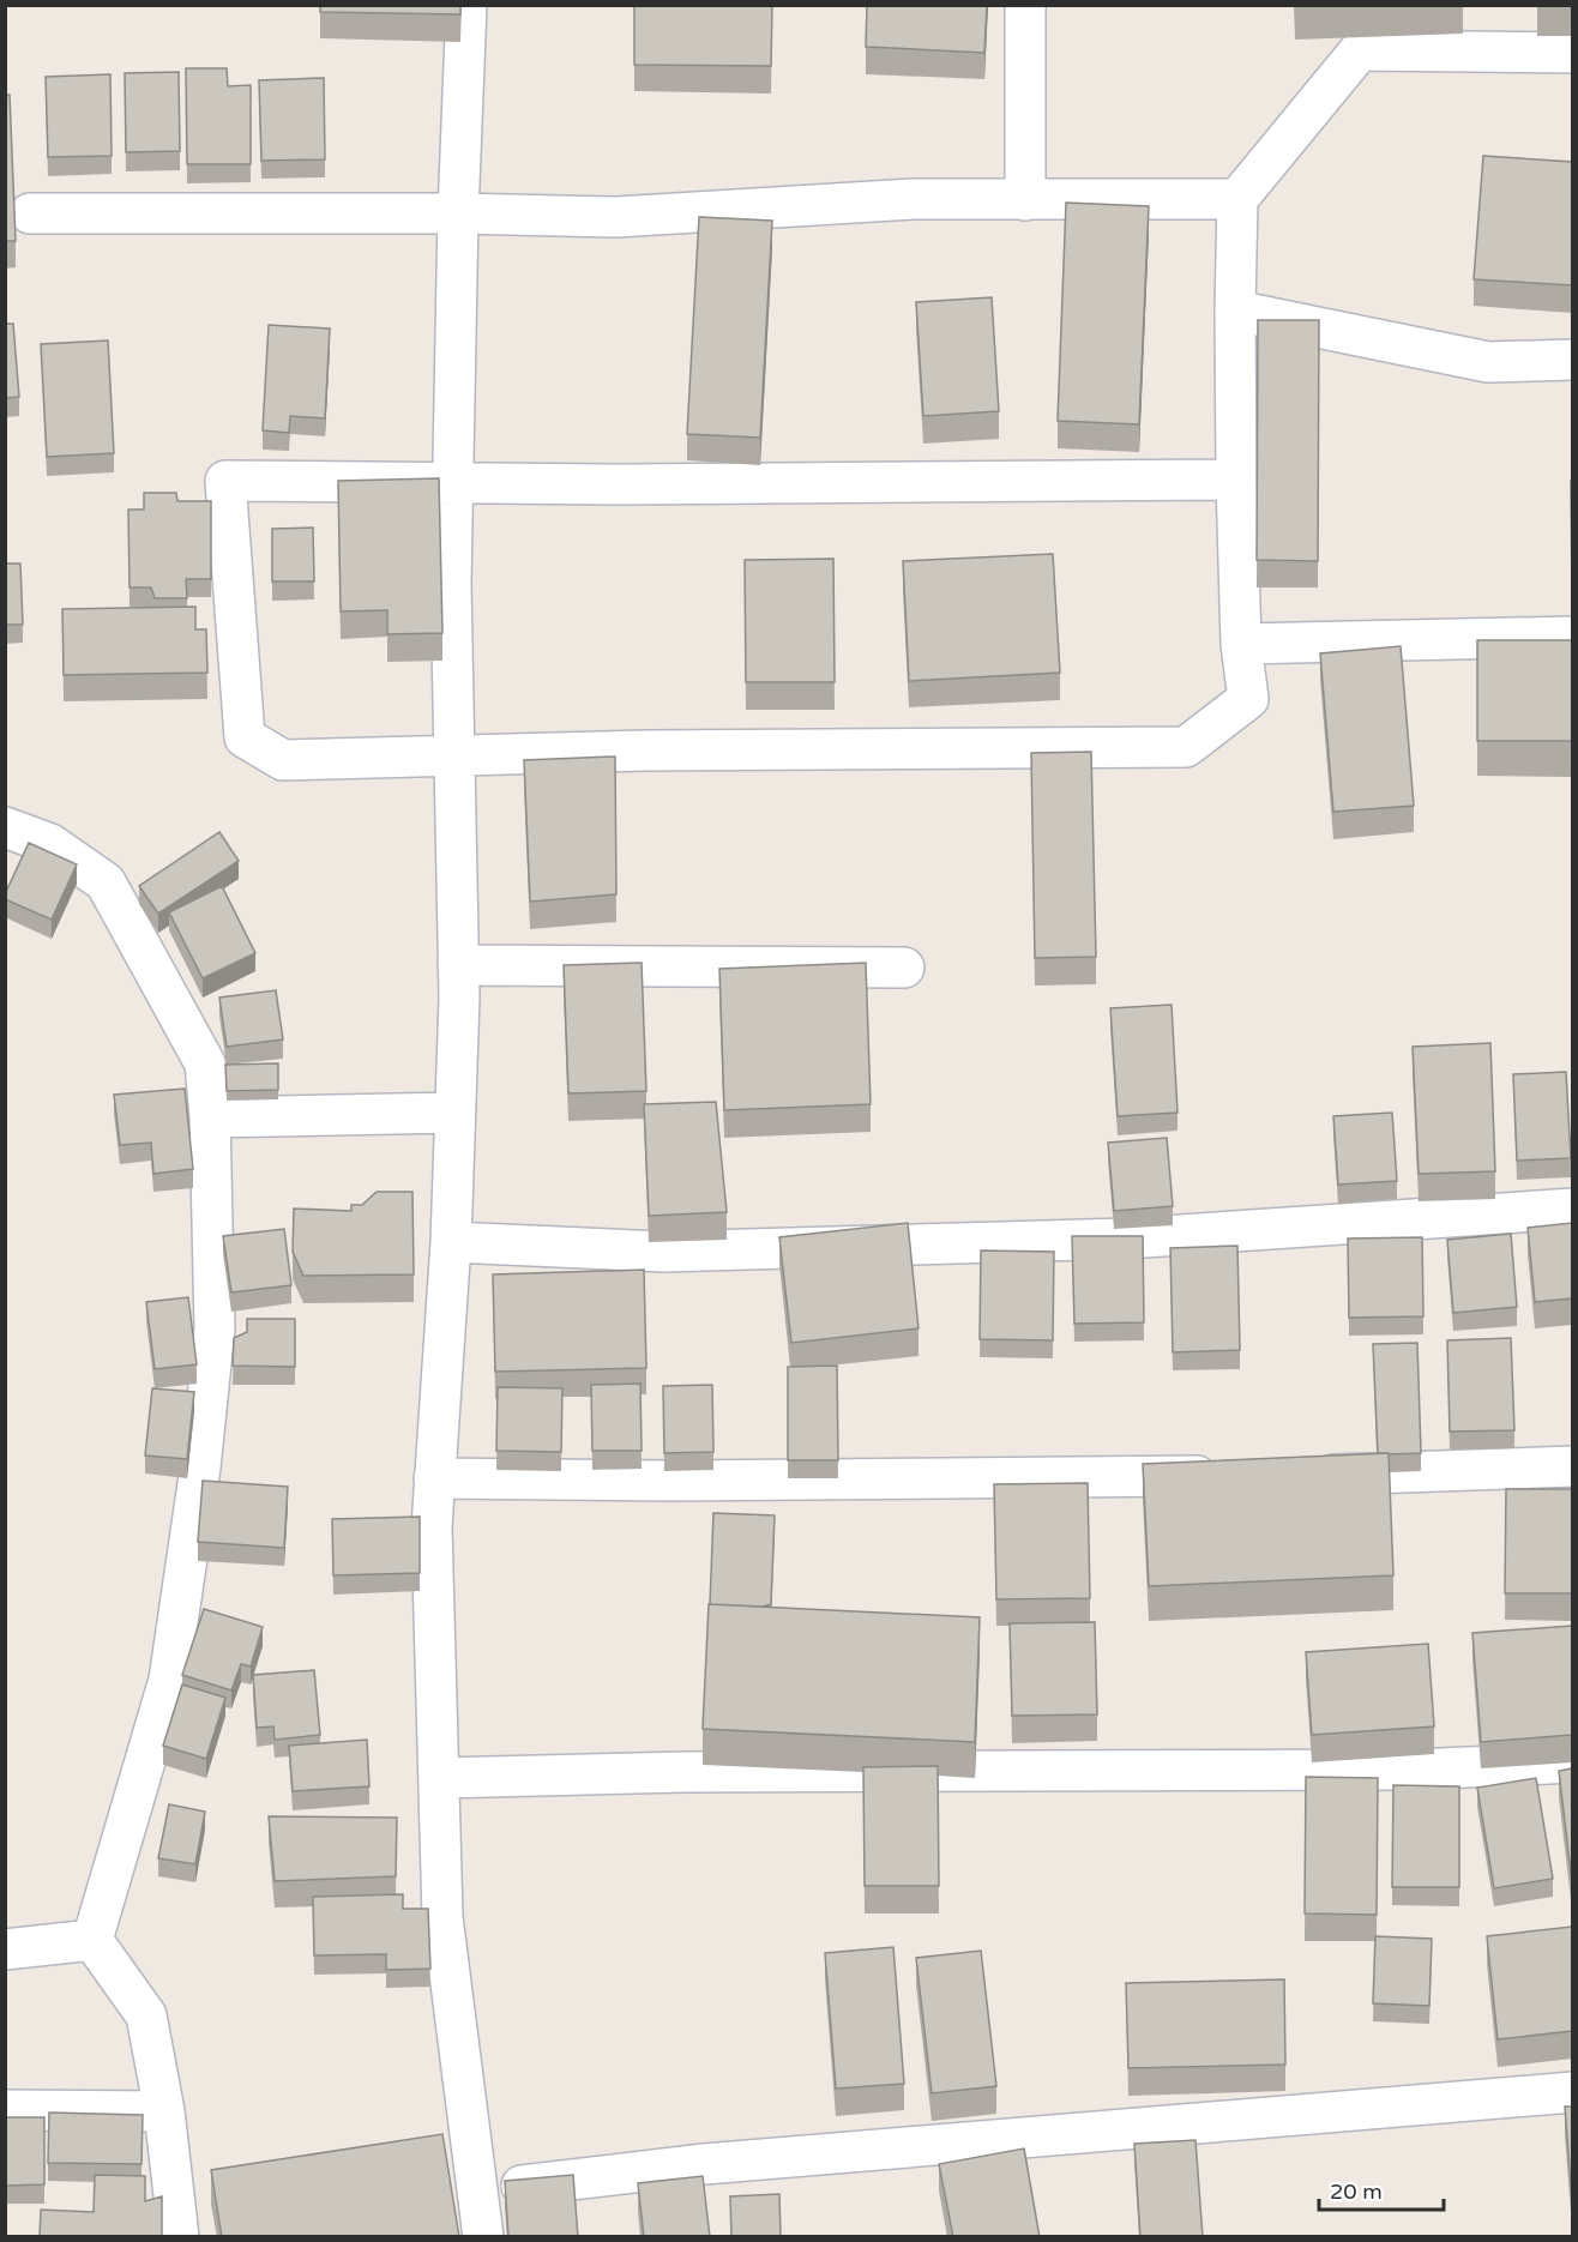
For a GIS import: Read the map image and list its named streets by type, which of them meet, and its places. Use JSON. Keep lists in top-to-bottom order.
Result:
{
  "scale_bar": "20 m"
}
